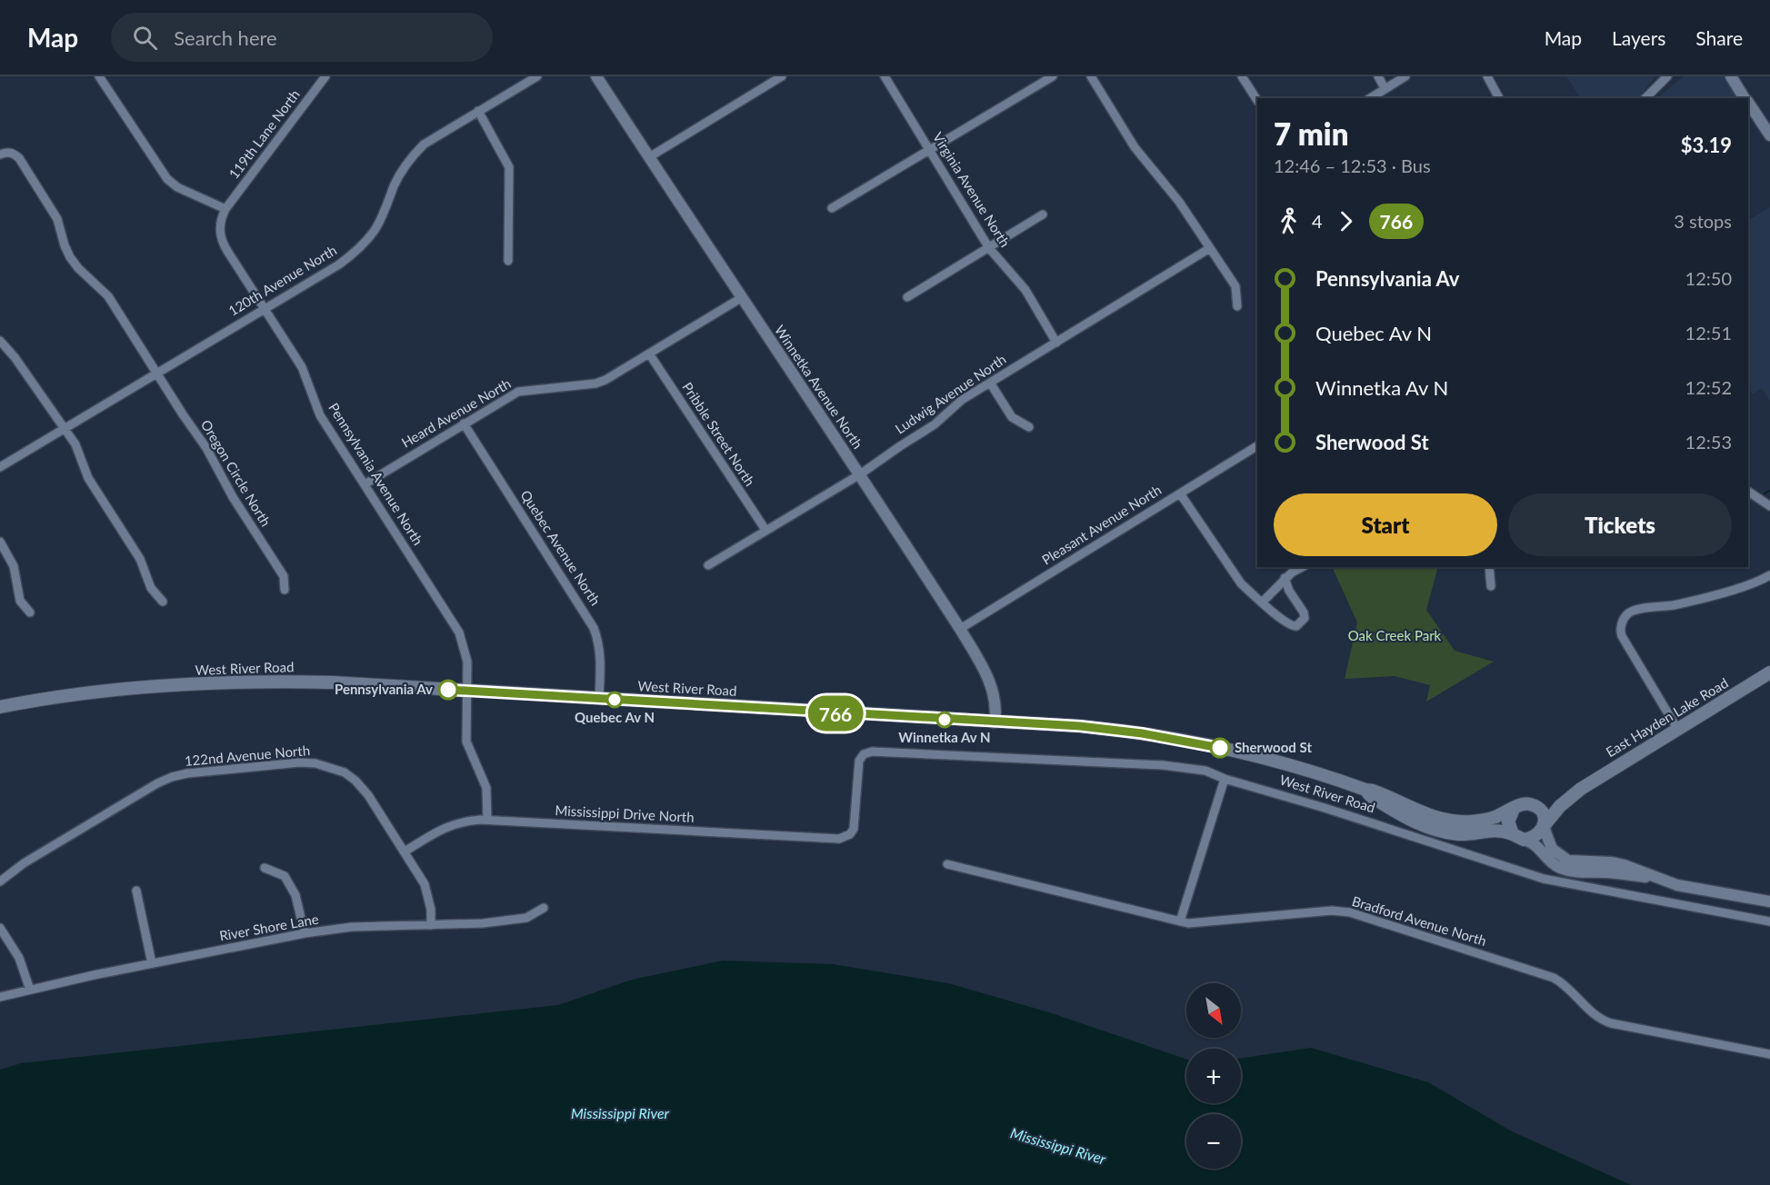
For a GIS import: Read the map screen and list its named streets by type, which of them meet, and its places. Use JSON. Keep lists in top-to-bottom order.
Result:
{
  "streets": {
    "main road": ["West River Road", "East Hayden Lake Road"],
    "street": [
      "119th Lane North",
      "Virginia Avenue North",
      "120th Avenue North",
      "Winnetka Avenue North",
      "Ludwig Avenue North",
      "Heard Avenue North",
      "Pribble Street North",
      "Oregon Circle North",
      "Pennsylvania Avenue North",
      "Pleasant Avenue North",
      "Quebec Avenue North",
      "122nd Avenue North",
      "Mississippi Drive North",
      "Bradford Avenue North",
      "River Shore Lane"
    ]
  },
  "crossings": [
    ["119th Lane North", "Pennsylvania Avenue North"],
    ["Virginia Avenue North", "Ludwig Avenue North"],
    ["120th Avenue North", "Oregon Circle North"],
    ["120th Avenue North", "Pennsylvania Avenue North"],
    ["Winnetka Avenue North", "Ludwig Avenue North"],
    ["Winnetka Avenue North", "Heard Avenue North"],
    ["Winnetka Avenue North", "Pleasant Avenue North"],
    ["Winnetka Avenue North", "West River Road"],
    ["Ludwig Avenue North", "Pribble Street North"],
    ["Heard Avenue North", "Pribble Street North"],
    ["Heard Avenue North", "Pennsylvania Avenue North"],
    ["Heard Avenue North", "Quebec Avenue North"],
    ["Pennsylvania Avenue North", "West River Road"],
    ["Pennsylvania Avenue North", "Mississippi Drive North"],
    ["Quebec Avenue North", "West River Road"],
    ["West River Road", "East Hayden Lake Road"],
    ["West River Road", "Mississippi Drive North"],
    ["122nd Avenue North", "Mississippi Drive North"],
    ["122nd Avenue North", "River Shore Lane"]
  ],
  "water": ["Mississippi River"],
  "parks": ["Oak Creek Park"],
  "places": [
    "Pennsylvania Av",
    "Quebec Av N",
    "Winnetka Av N",
    "Sherwood St"
  ],
  "lines": ["bus line 766"],
  "north": "bottom right",
  "page": {
    "header": "Map",
    "search": "Search here",
    "nav": ["Map", "Layers", "Share"],
    "on_map": "766",
    "heading": ["7 min", "12:46 – 12:53 · Bus", "$3.19"],
    "legs": ["4", "766", "3 stops"],
    "list": [
      {
        "name": "Pennsylvania Av",
        "value": "12:50"
      },
      {
        "name": "Quebec Av N",
        "value": "12:51"
      },
      {
        "name": "Winnetka Av N",
        "value": "12:52"
      },
      {
        "name": "Sherwood St",
        "value": "12:53"
      }
    ],
    "buttons": ["Start", "Tickets"],
    "map_buttons": ["+", "−"]
  }
}
